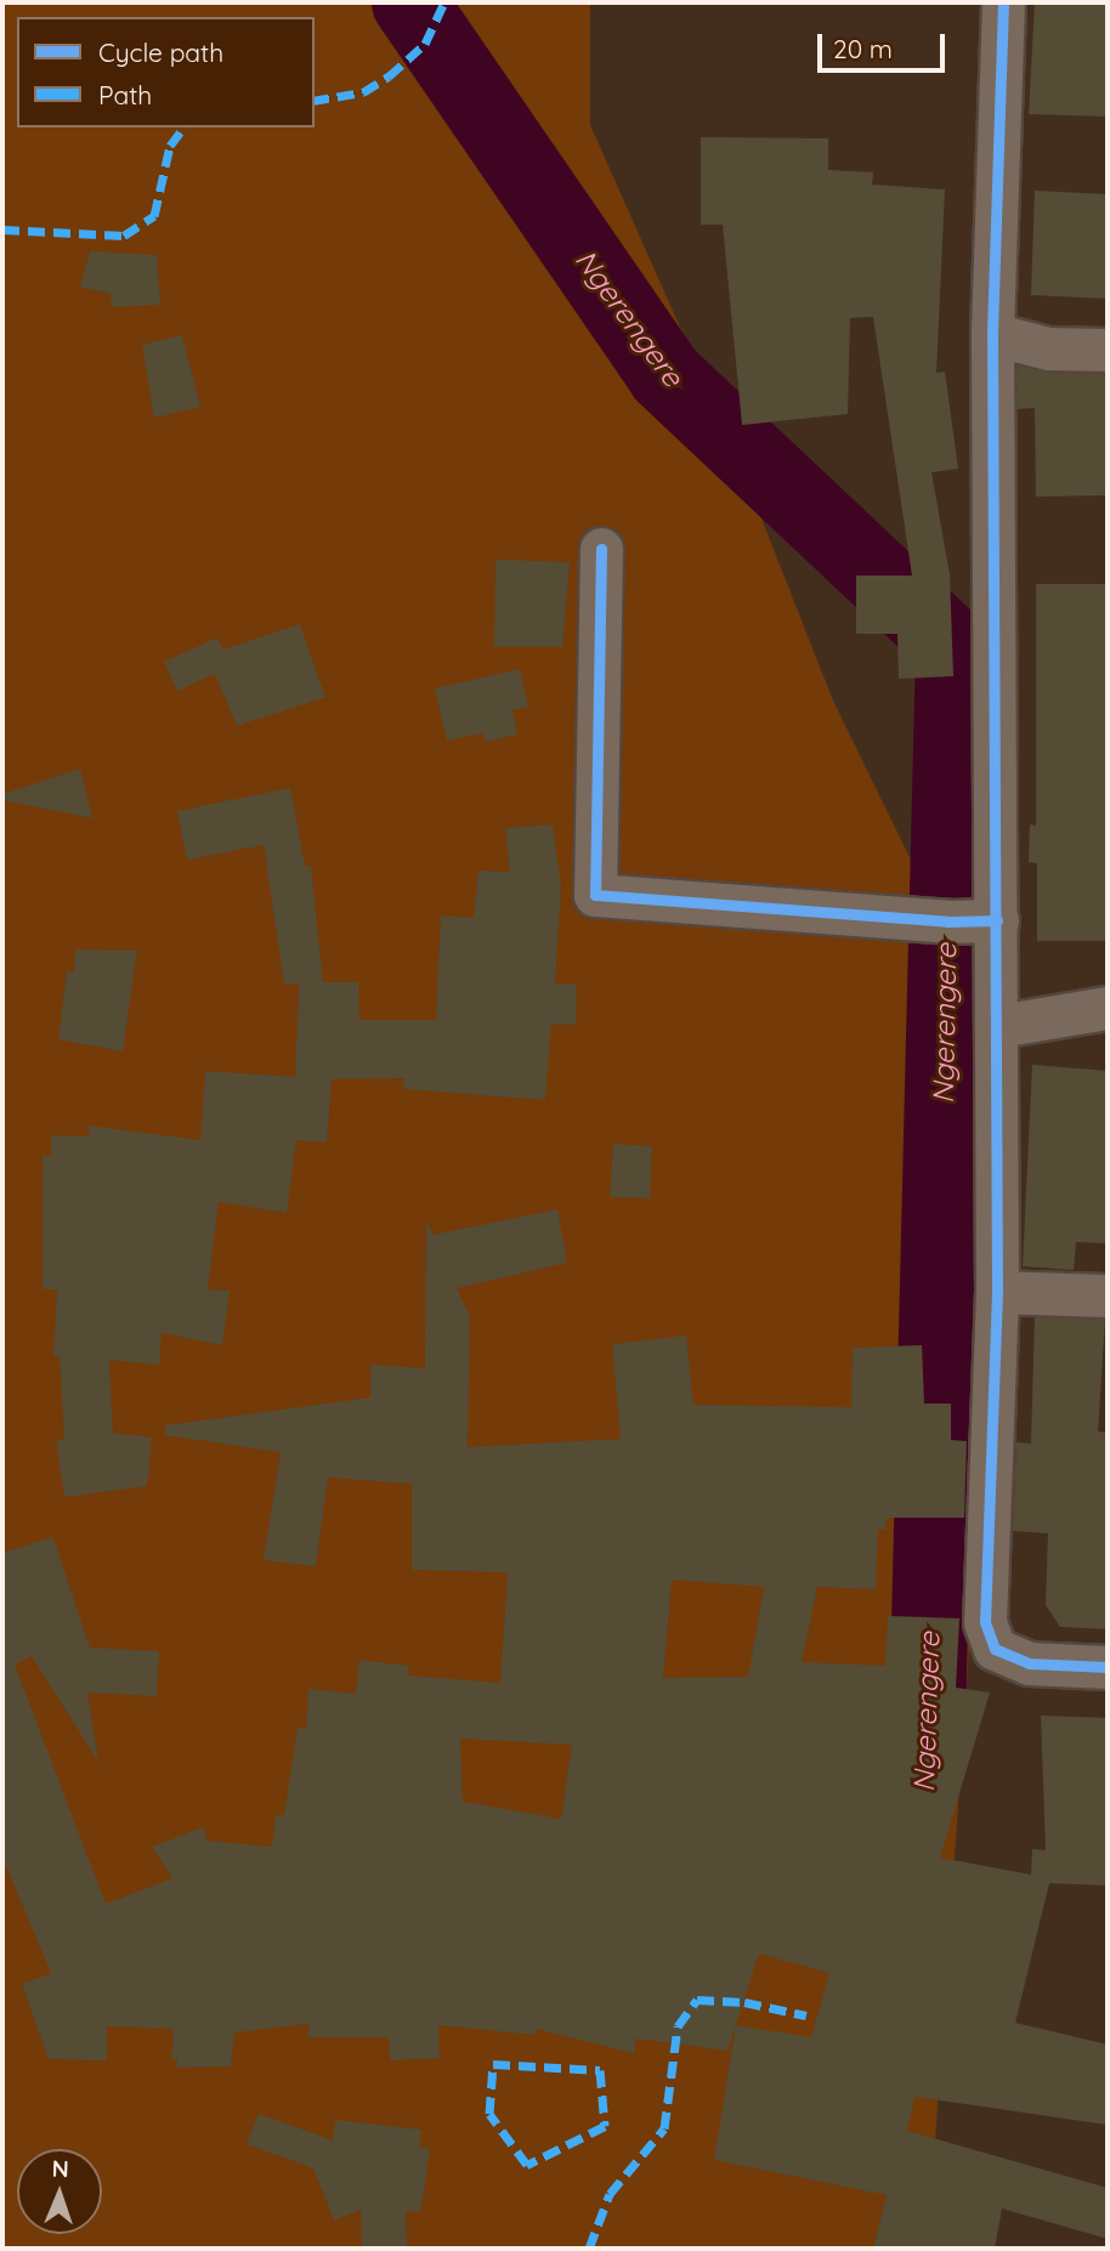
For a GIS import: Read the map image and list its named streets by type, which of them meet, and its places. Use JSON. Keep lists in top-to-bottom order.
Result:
{
  "water": ["Ngerengere"],
  "legend": ["Cycle path", "Path"],
  "scale_bar": "20 m",
  "north": "top"
}
